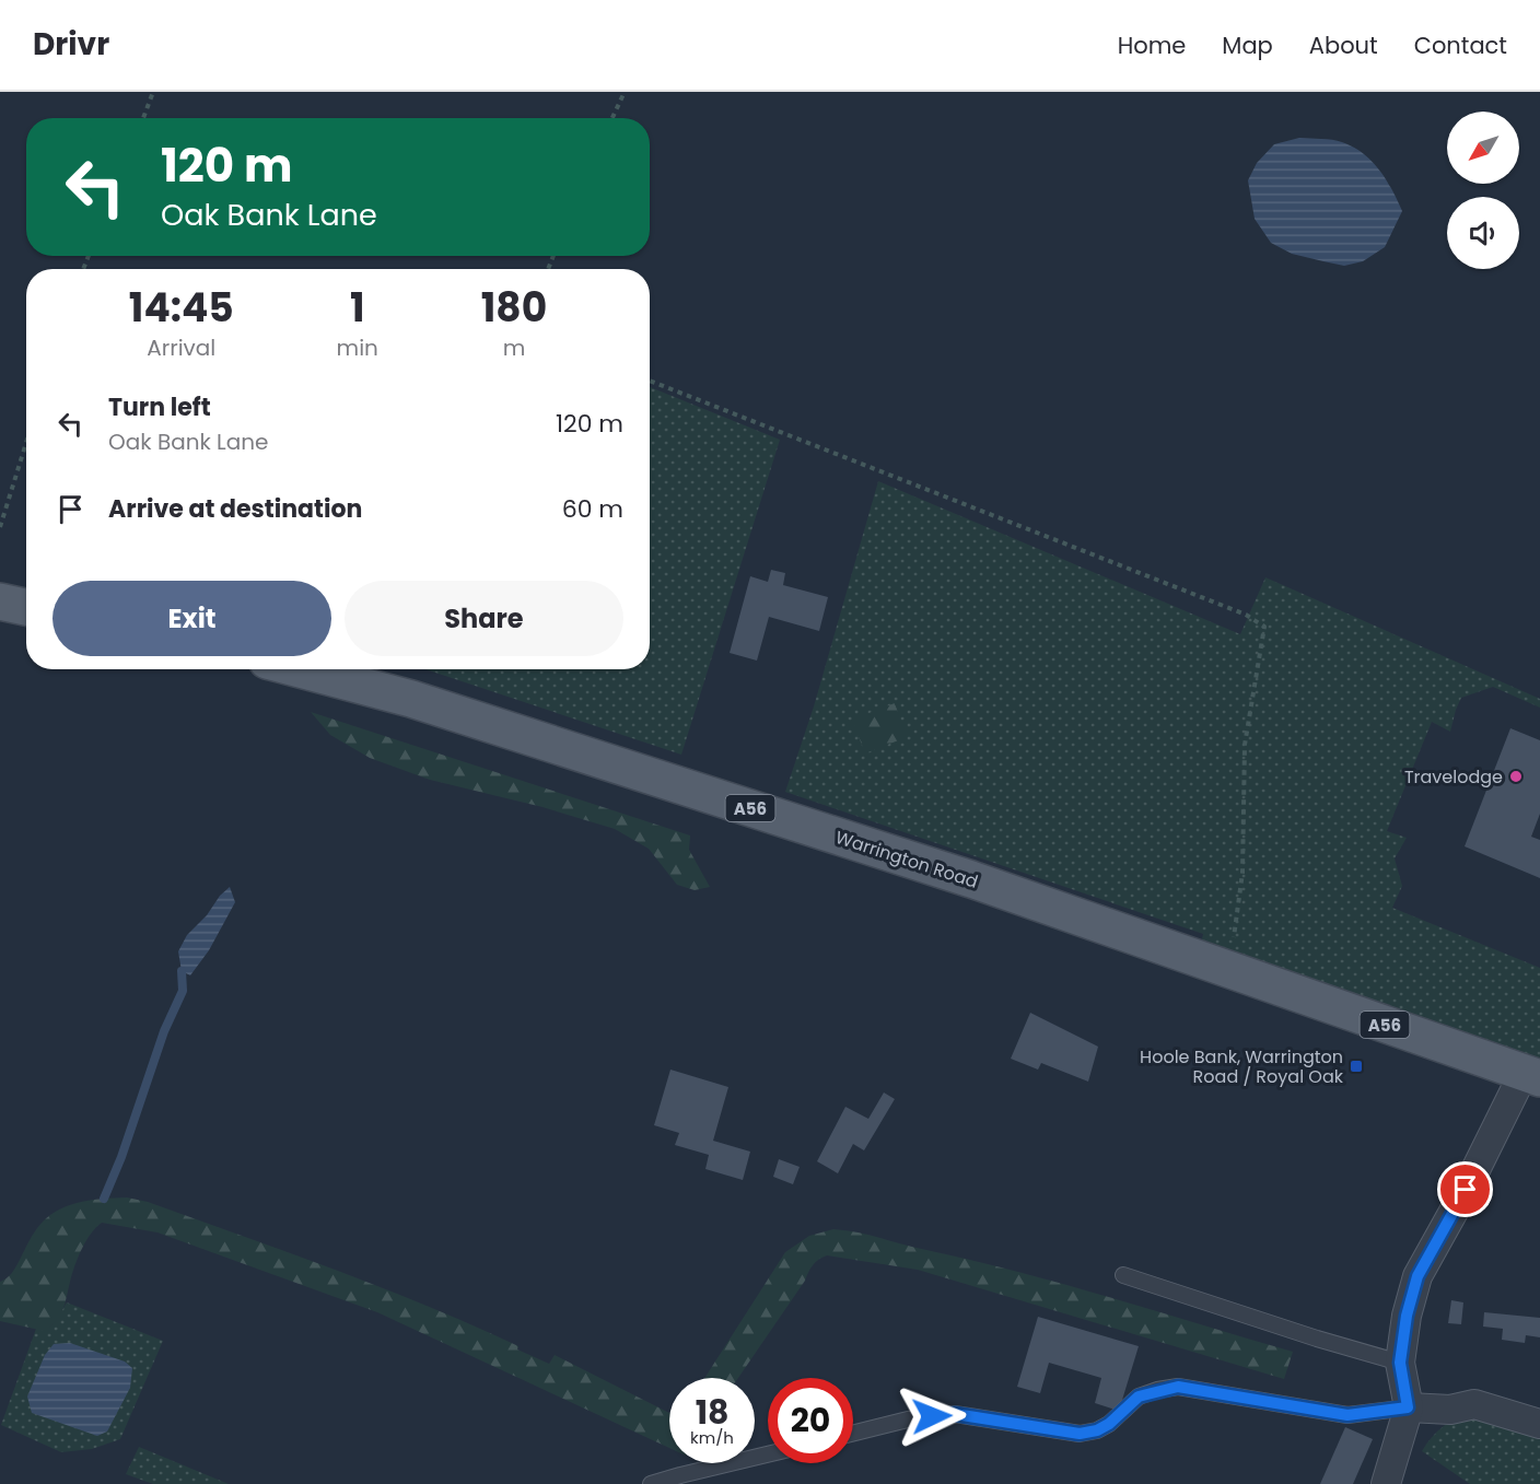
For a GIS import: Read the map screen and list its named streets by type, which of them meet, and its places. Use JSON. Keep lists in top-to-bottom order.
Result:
{
  "streets": {
    "main road": ["A56", "Warrington Road"]
  },
  "places": {
    "other": ["Travelodge"],
    "transit": ["Hoole Bank, Warrington Road / Royal Oak"]
  },
  "north": "bottom left",
  "page": {
    "header": "Drivr",
    "nav": [
      "Home",
      "Map",
      "About",
      "Contact"
    ],
    "turn": ["120 m", "Oak Bank Lane"],
    "eta": [
      "14:45",
      "Arrival",
      "1",
      "min",
      "180",
      "m"
    ],
    "list": [
      {
        "name": "Turn left",
        "note": "Oak Bank Lane",
        "value": "120 m"
      },
      {
        "name": "Arrive at destination",
        "value": "60 m"
      }
    ],
    "buttons": ["Exit", "Share"],
    "speed": "18 km/h",
    "limit": "20"
  }
}
